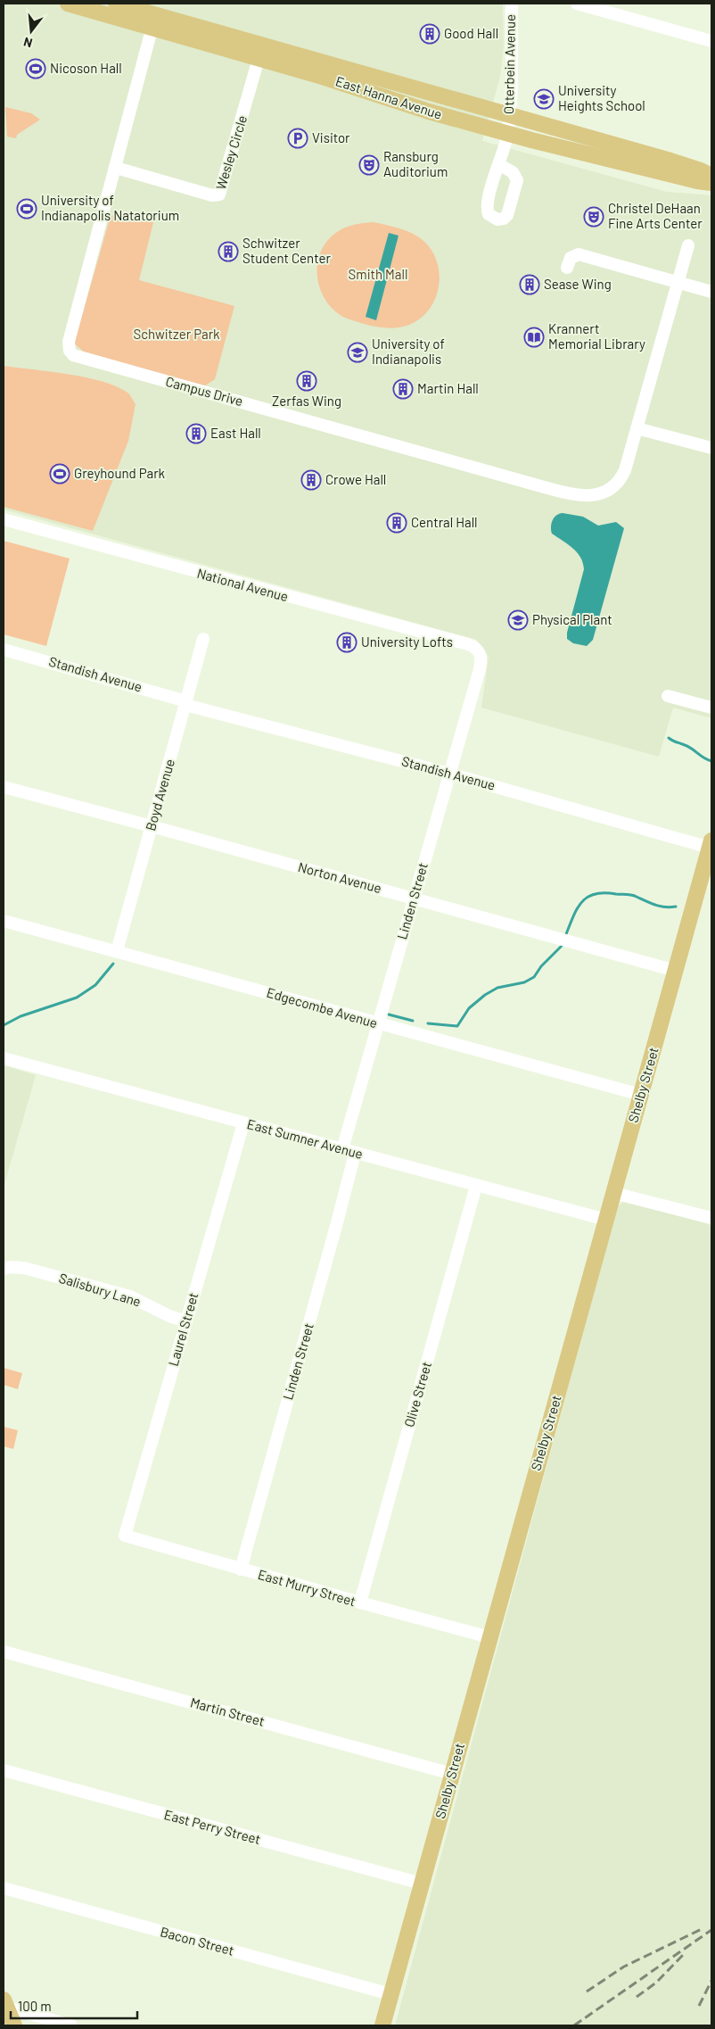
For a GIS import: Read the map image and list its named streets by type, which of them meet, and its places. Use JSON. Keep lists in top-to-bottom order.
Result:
{
  "streets": {
    "main road": ["East Hanna Avenue", "Shelby Street"],
    "street": [
      "Otterbein Avenue",
      "Wesley Circle",
      "Campus Drive",
      "National Avenue",
      "Standish Avenue",
      "Boyd Avenue",
      "Norton Avenue",
      "Linden Street",
      "Edgecombe Avenue",
      "East Sumner Avenue",
      "Salisbury Lane",
      "Laurel Street",
      "Olive Street",
      "East Murry Street",
      "Martin Street",
      "East Perry Street",
      "Bacon Street"
    ]
  },
  "crossings": [
    ["Otterbein Avenue", "East Hanna Avenue"],
    ["East Hanna Avenue", "Wesley Circle"],
    ["East Hanna Avenue", "Campus Drive"],
    ["Wesley Circle", "Campus Drive"],
    ["National Avenue", "Linden Street"],
    ["Standish Avenue", "Boyd Avenue"],
    ["Standish Avenue", "Linden Street"],
    ["Standish Avenue", "Shelby Street"],
    ["Boyd Avenue", "Norton Avenue"],
    ["Boyd Avenue", "Edgecombe Avenue"],
    ["Norton Avenue", "Linden Street"],
    ["Norton Avenue", "Shelby Street"],
    ["Linden Street", "Edgecombe Avenue"],
    ["Linden Street", "East Sumner Avenue"],
    ["Linden Street", "East Murry Street"],
    ["Edgecombe Avenue", "Shelby Street"],
    ["Shelby Street", "East Sumner Avenue"],
    ["Shelby Street", "East Murry Street"],
    ["Shelby Street", "Martin Street"],
    ["Shelby Street", "East Perry Street"],
    ["Shelby Street", "Bacon Street"],
    ["East Sumner Avenue", "Laurel Street"],
    ["East Sumner Avenue", "Olive Street"],
    ["Salisbury Lane", "Laurel Street"],
    ["Laurel Street", "East Murry Street"],
    ["Olive Street", "East Murry Street"]
  ],
  "parks": ["Smith Mall", "Schwitzer Park"],
  "places": {
    "building": [
      "Good Hall",
      "Schwitzer Student Center",
      "Sease Wing",
      "Zerfas Wing",
      "Martin Hall",
      "East Hall",
      "Crowe Hall",
      "Central Hall",
      "University Lofts"
    ],
    "sports": ["Nicoson Hall", "University of Indianapolis Natatorium", "Greyhound Park"],
    "school or university": ["University Heights School", "University of Indianapolis", "Physical Plant"],
    "parking": ["Visitor"],
    "theatre": ["Ransburg Auditorium", "Christel DeHaan Fine Arts Center"],
    "library": ["Krannert Memorial Library"]
  },
  "scale_bar": "100 m",
  "north": "bottom"
}
